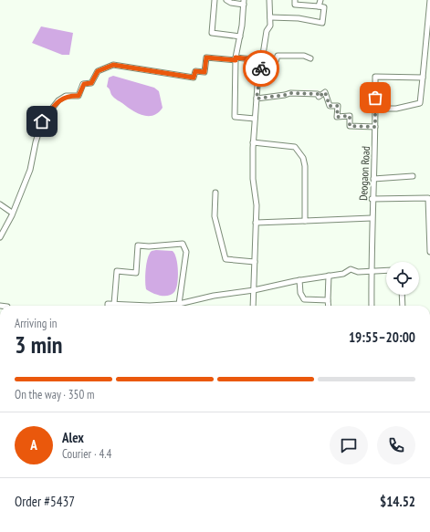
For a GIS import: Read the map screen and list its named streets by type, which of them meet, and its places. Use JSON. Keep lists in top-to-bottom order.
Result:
{
  "streets": {
    "street": ["Deogaon Road"]
  },
  "page": {
    "heading": ["3 min", "Arriving in", "19:55–20:00"],
    "panel": [
      "Alex",
      "Courier · 4.4",
      "Order #5437",
      "$14.52"
    ],
    "bar": "On the way · 350 m",
    "round": "A"
  }
}
